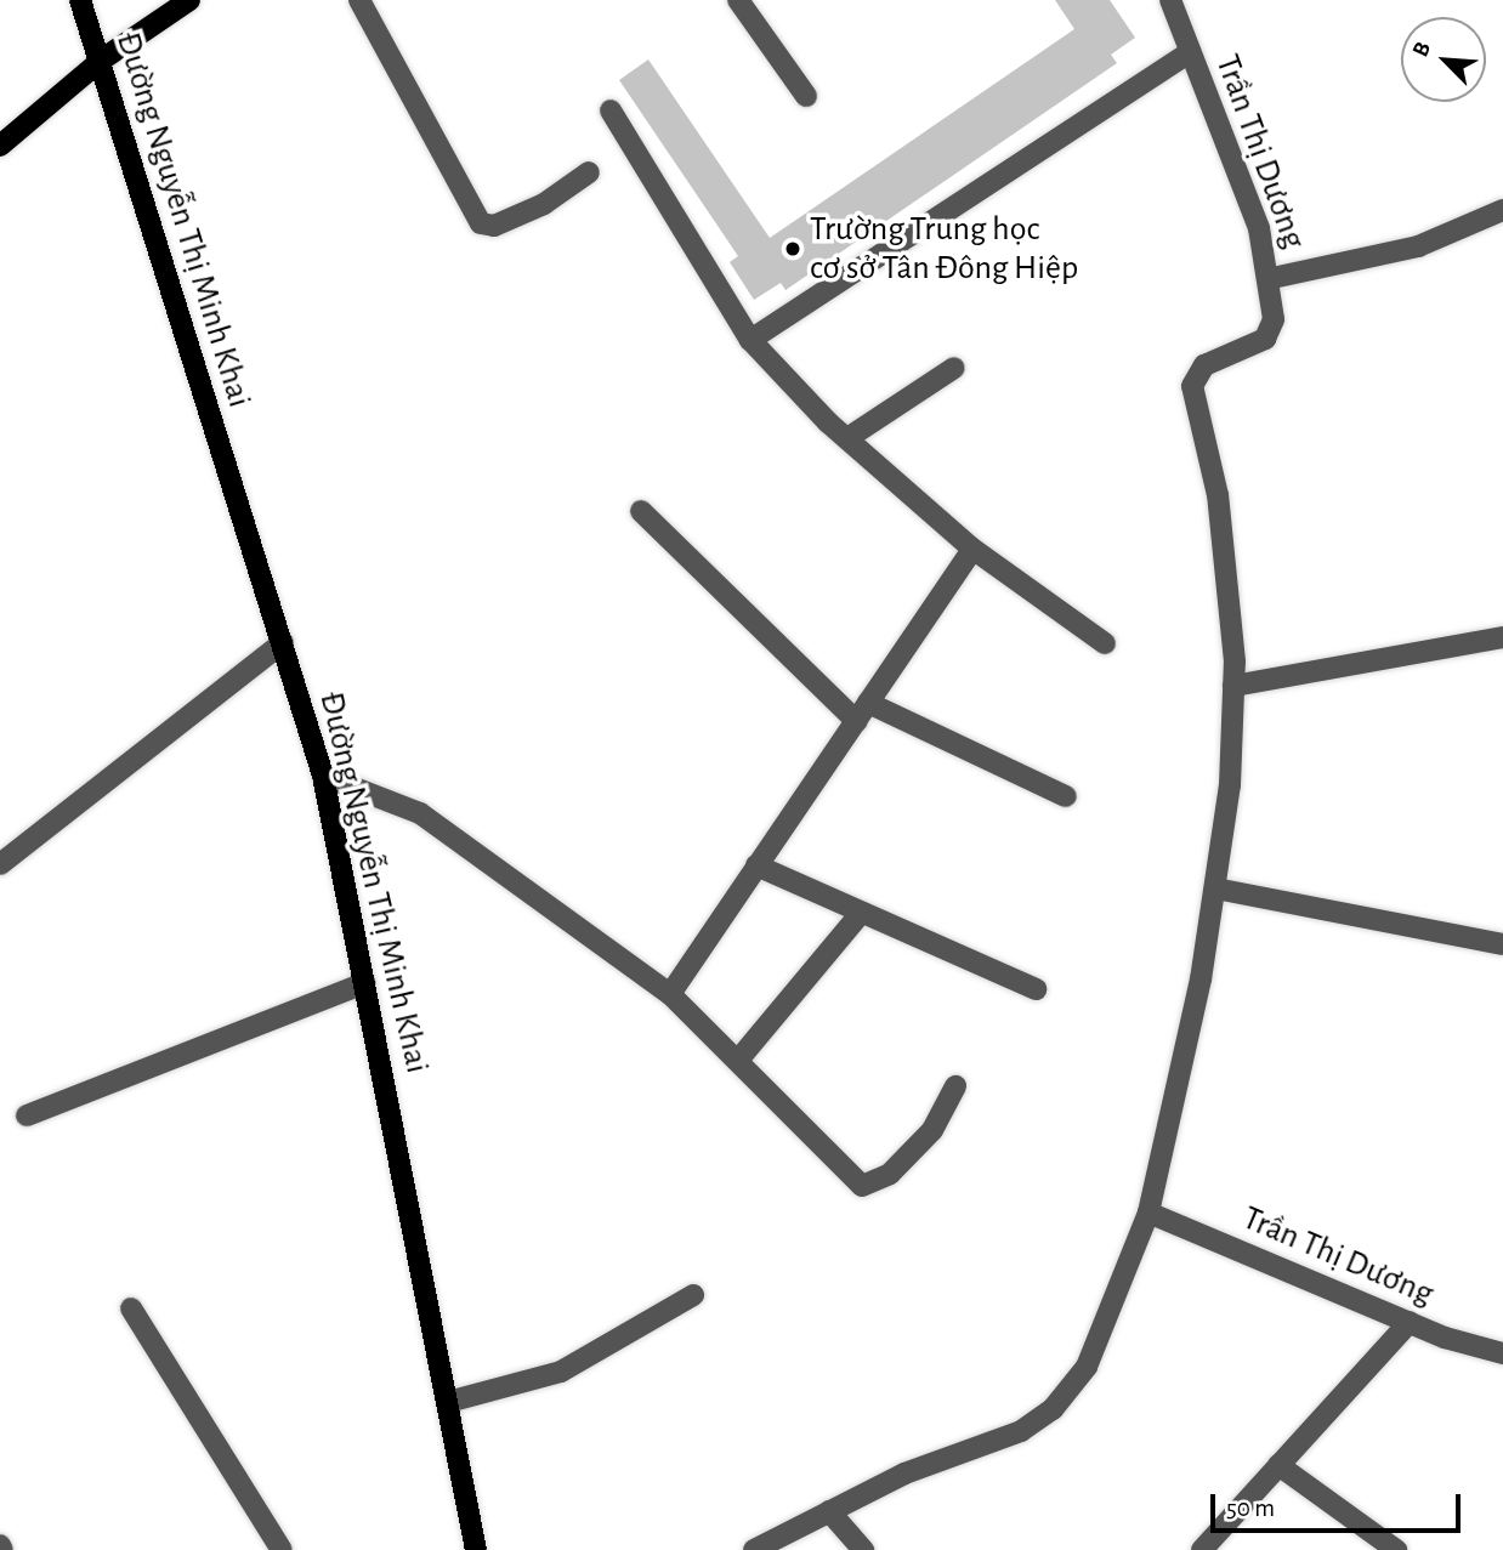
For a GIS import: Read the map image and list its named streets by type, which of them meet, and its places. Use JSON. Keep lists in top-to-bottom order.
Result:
{
  "streets": {
    "main road": ["Đường Nguyễn Thị Minh Khai"],
    "street": ["Trần Thị Dương"]
  },
  "places": ["Trường Trung học cơ sở Tân Đông Hiệp"],
  "scale_bar": "50 m",
  "north": "top left"
}
